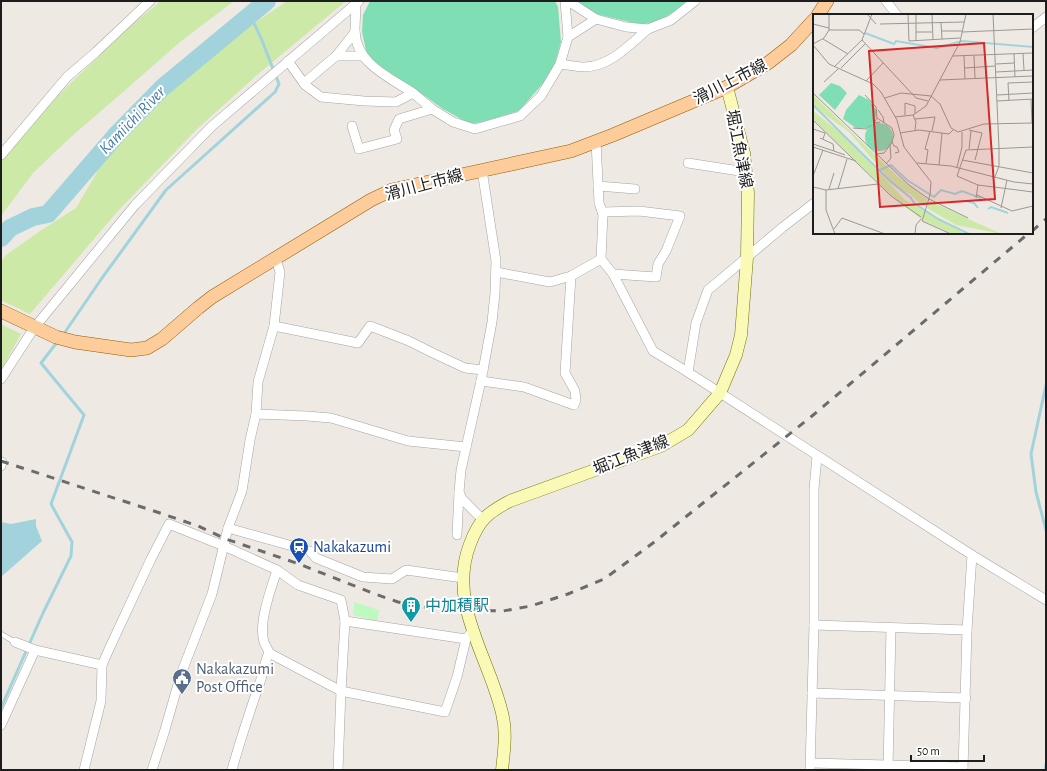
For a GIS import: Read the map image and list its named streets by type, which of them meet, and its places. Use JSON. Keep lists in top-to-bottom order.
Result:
{
  "streets": {
    "main road": ["滑川上市線", "堀江魚津線"]
  },
  "crossings": [
    ["滑川上市線", "堀江魚津線"]
  ],
  "water": ["Kamiichi River"],
  "places": {
    "station": ["Nakakazumi"],
    "building": ["中加積駅"],
    "public building": ["Nakakazumi Post Office"]
  },
  "scale_bar": "50 m"
}
